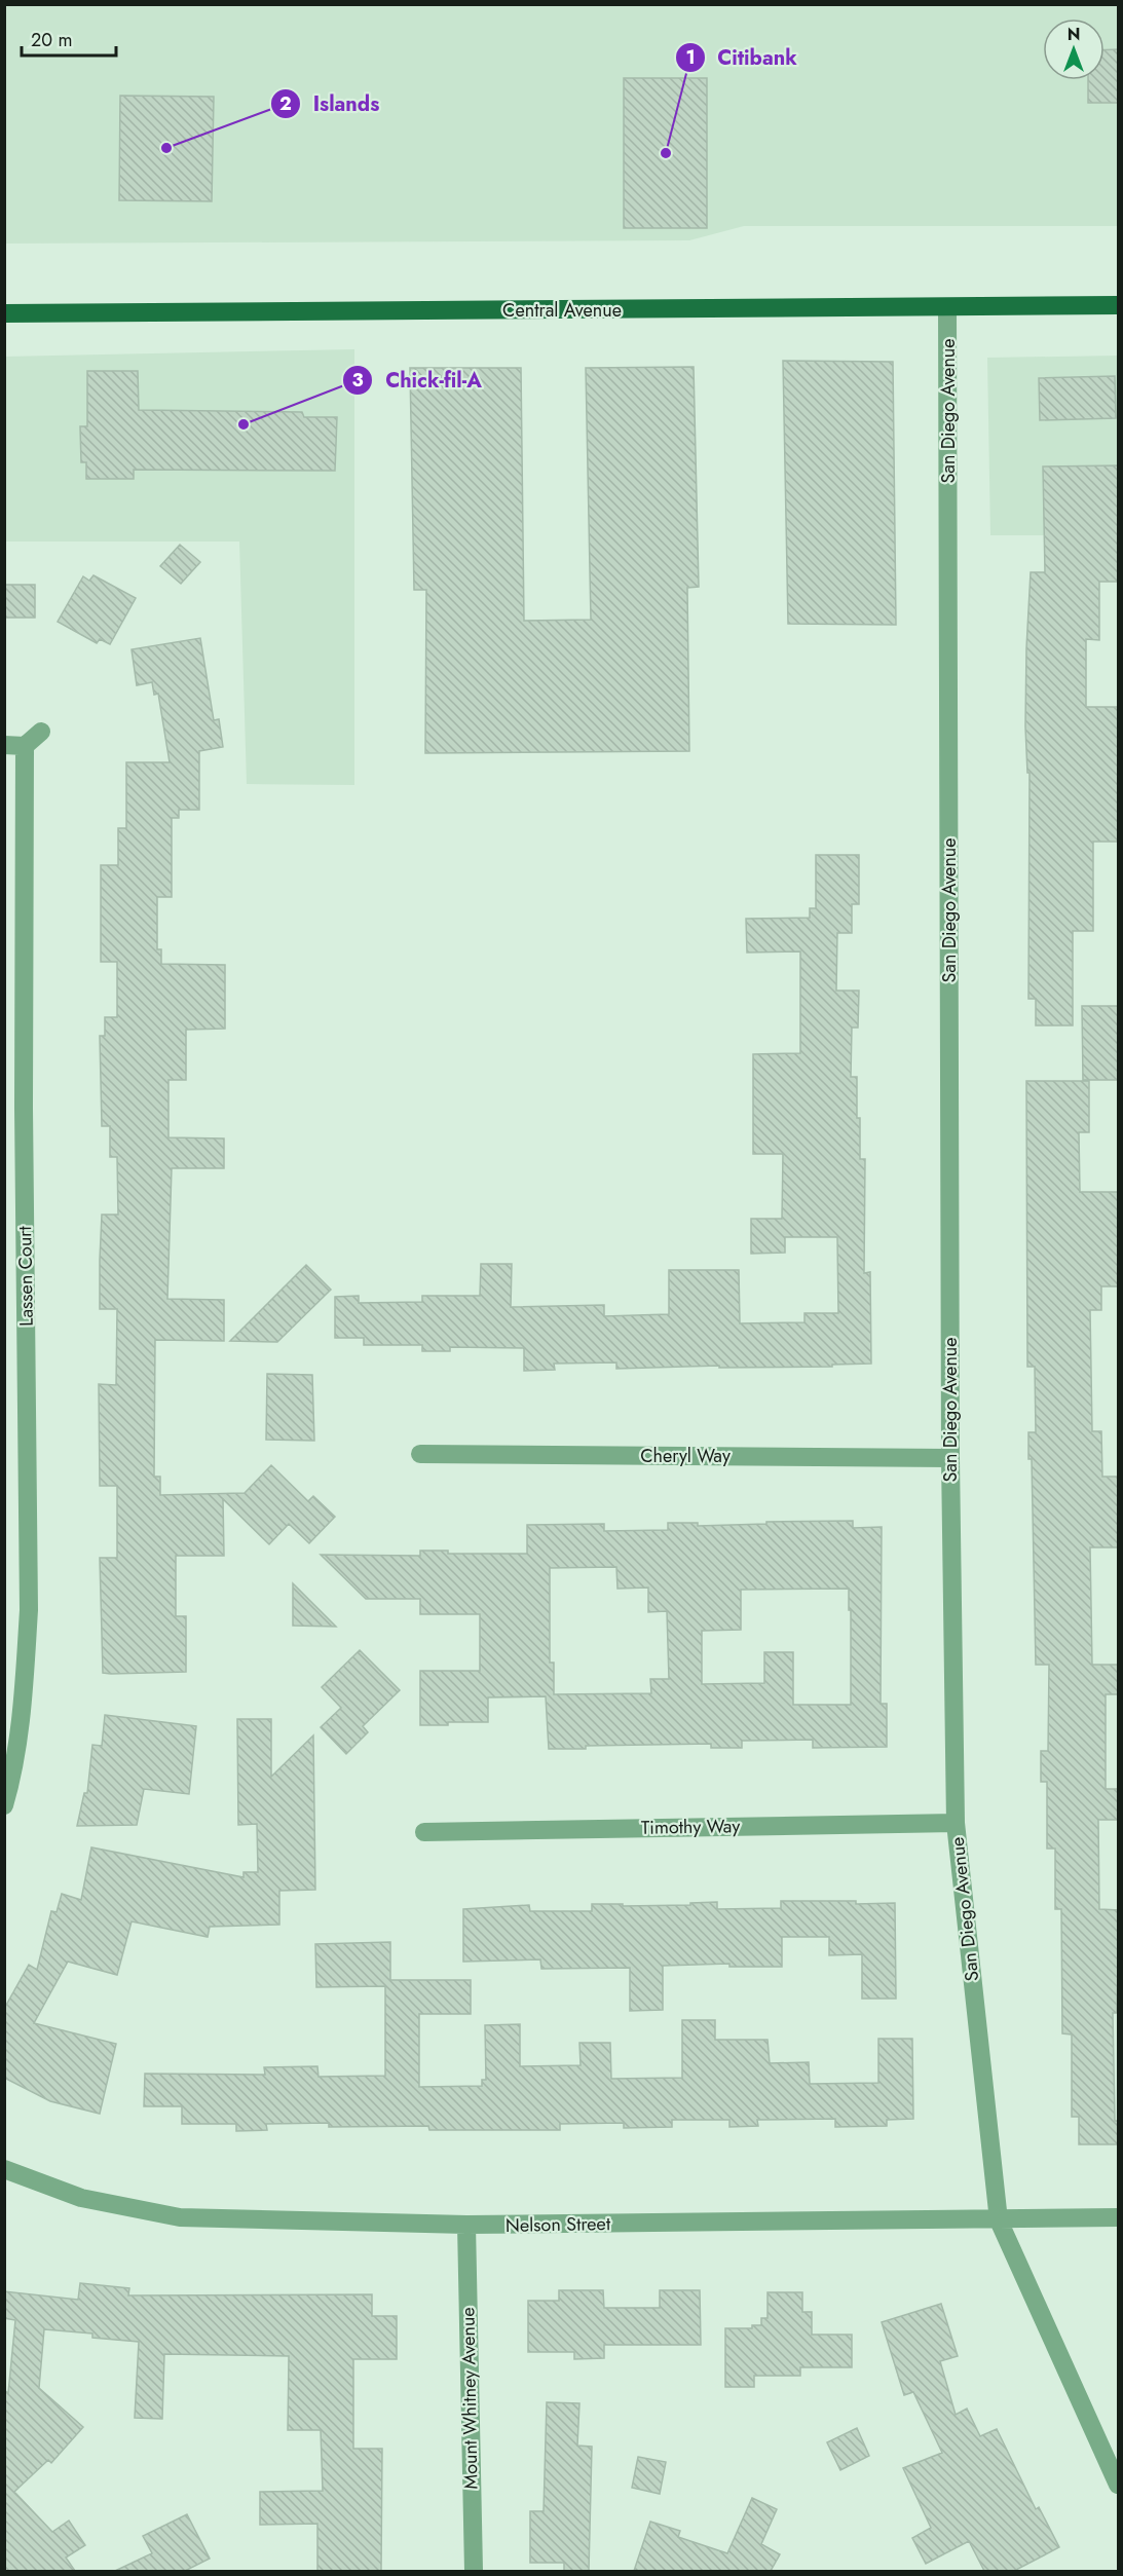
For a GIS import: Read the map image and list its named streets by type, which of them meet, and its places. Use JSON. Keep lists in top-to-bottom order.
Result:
{
  "streets": {
    "main road": ["Central Avenue"],
    "street": [
      "San Diego Avenue",
      "Lassen Court",
      "Cheryl Way",
      "Timothy Way",
      "Nelson Street",
      "Mount Whitney Avenue"
    ]
  },
  "crossings": [
    ["Central Avenue", "San Diego Avenue"],
    ["San Diego Avenue", "Cheryl Way"],
    ["San Diego Avenue", "Timothy Way"],
    ["San Diego Avenue", "Nelson Street"],
    ["Nelson Street", "Mount Whitney Avenue"]
  ],
  "places": ["Islands", "Citibank", "Chick-fil-A"],
  "scale_bar": "20 m",
  "north": "top"
}
